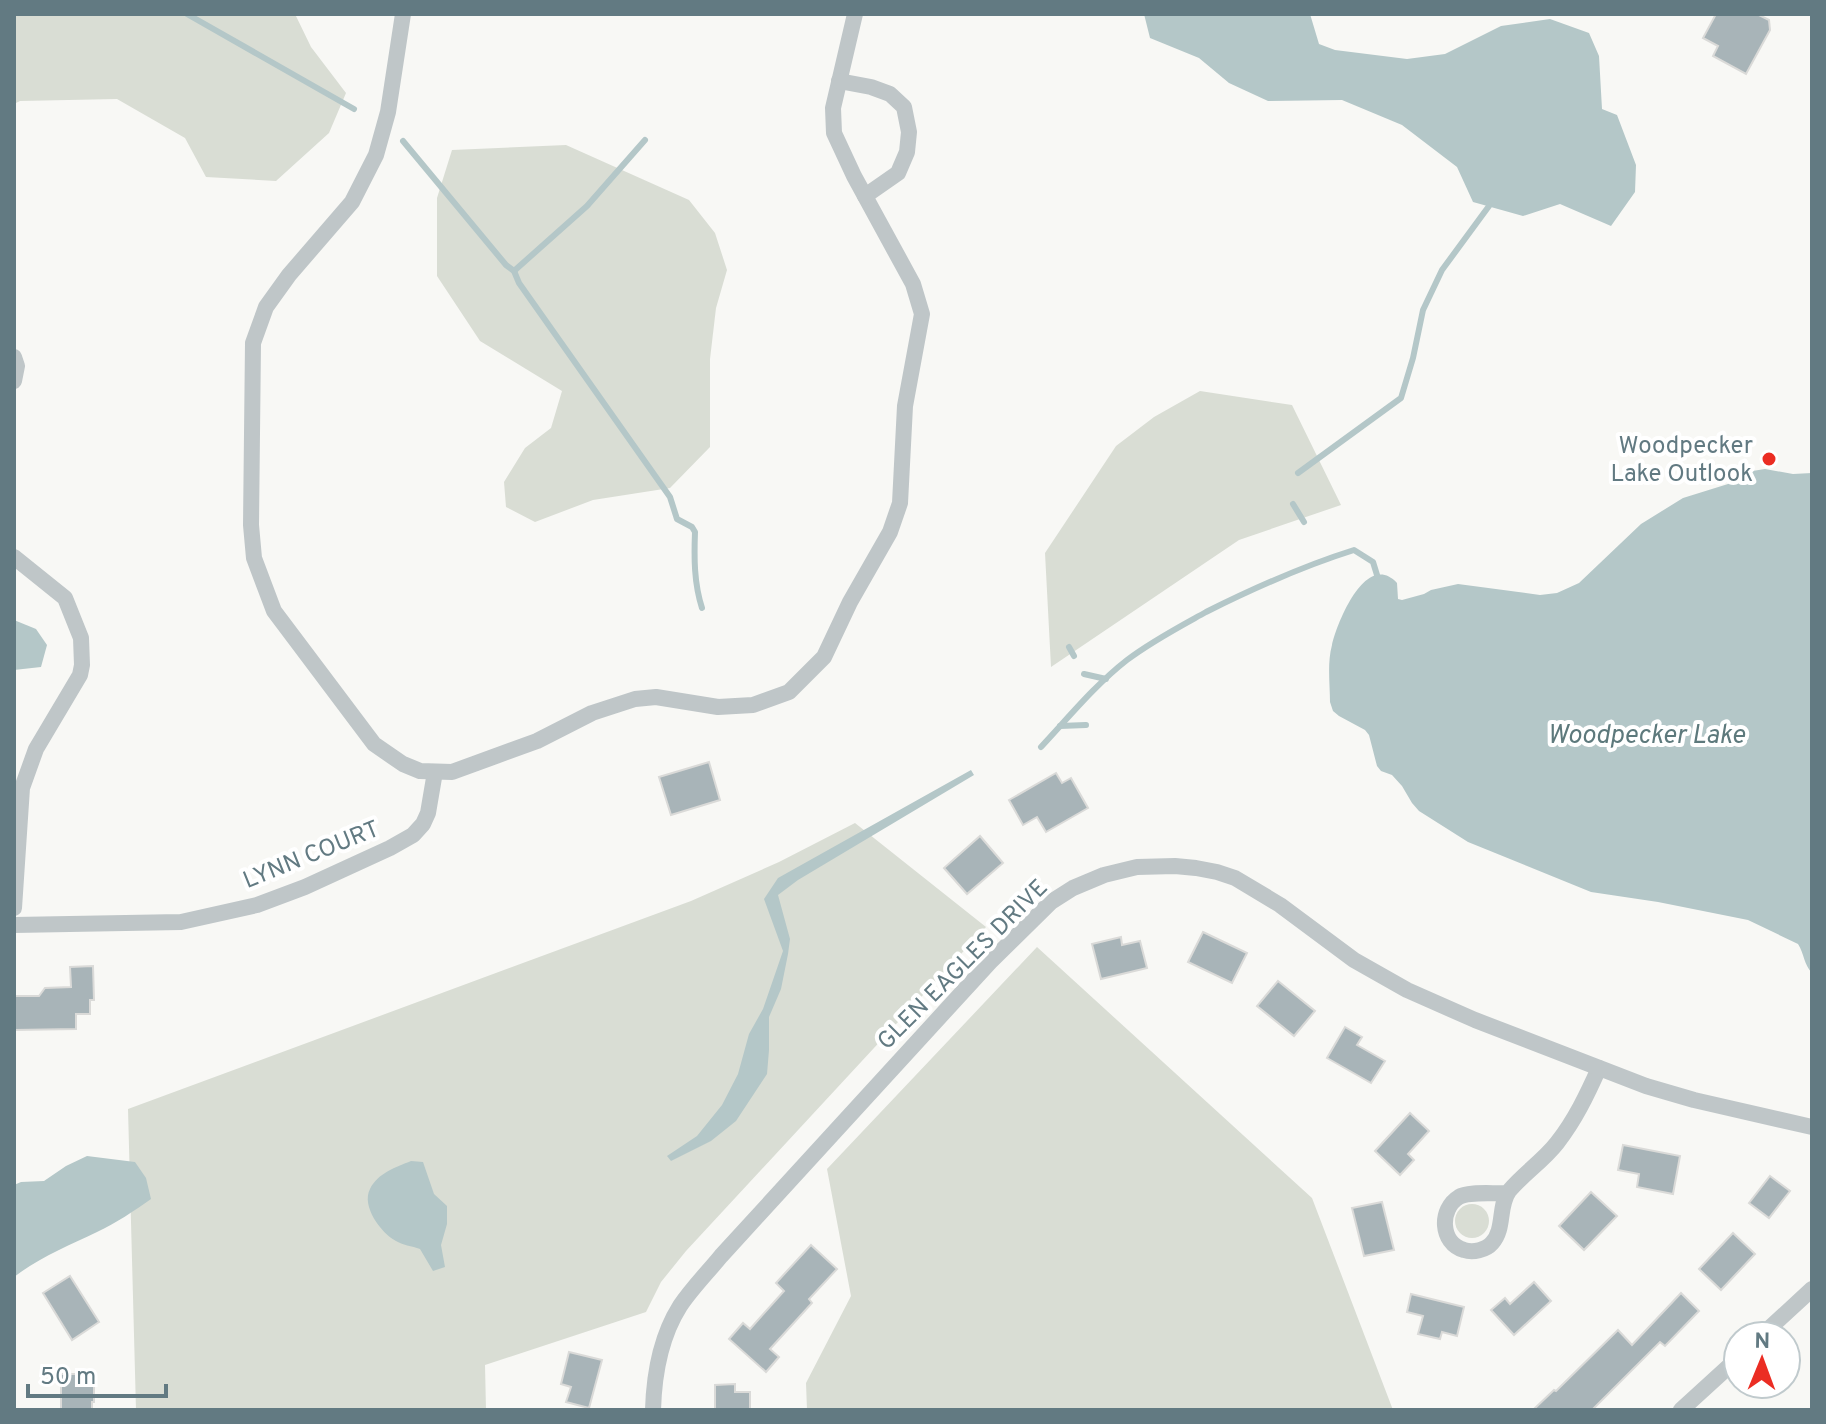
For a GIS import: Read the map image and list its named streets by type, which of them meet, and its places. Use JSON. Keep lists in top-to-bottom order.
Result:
{
  "streets": {
    "street": ["LYNN COURT", "GLEN EAGLES DRIVE"]
  },
  "water": ["Woodpecker Lake"],
  "places": ["Woodpecker Lake Outlook"],
  "scale_bar": "50 m",
  "north": "top"
}
